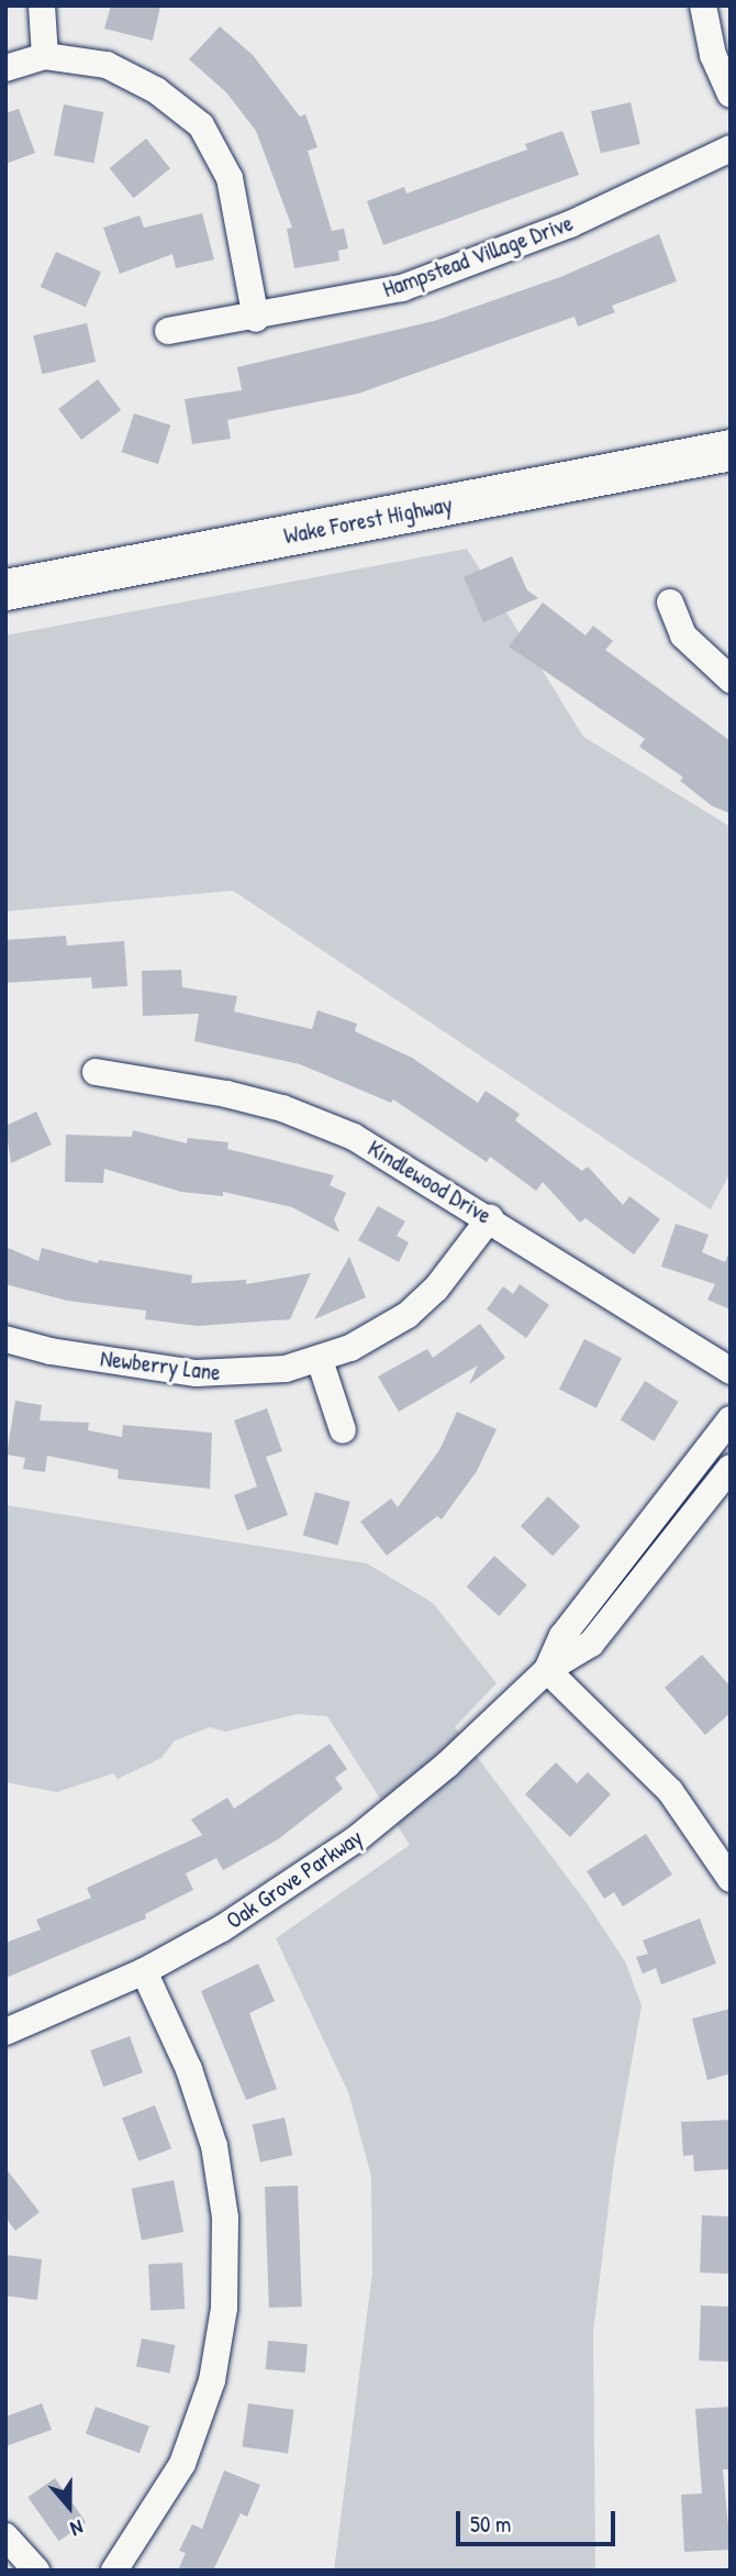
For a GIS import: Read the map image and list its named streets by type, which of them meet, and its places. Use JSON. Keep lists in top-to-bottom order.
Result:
{
  "streets": {
    "highway": ["Wake Forest Highway"],
    "street": [
      "Hampstead Village Drive",
      "Kindlewood Drive",
      "Newberry Lane",
      "Oak Grove Parkway"
    ]
  },
  "crossings": [
    ["Kindlewood Drive", "Newberry Lane"]
  ],
  "scale_bar": "50 m",
  "north": "bottom"
}
